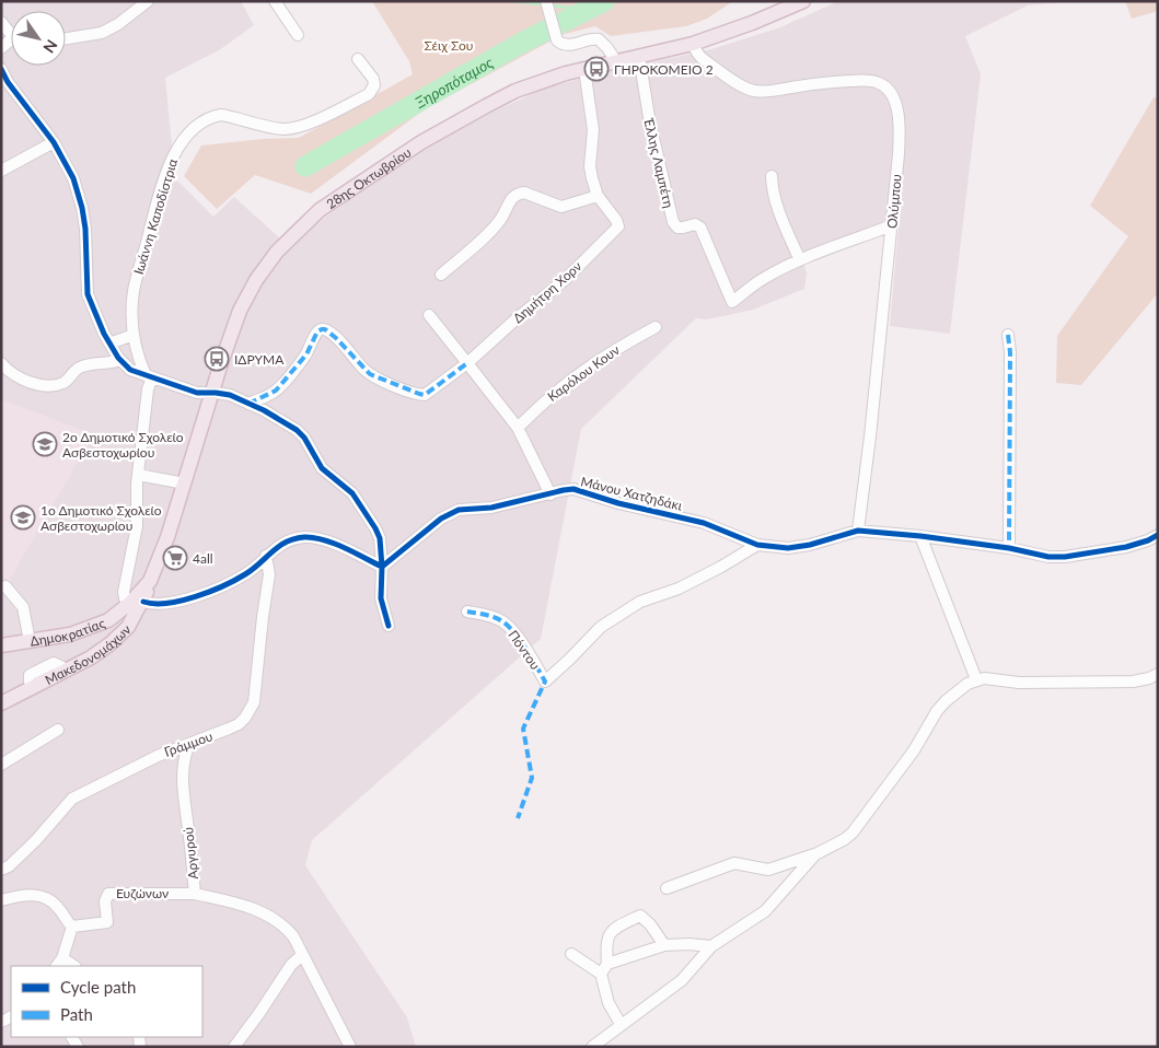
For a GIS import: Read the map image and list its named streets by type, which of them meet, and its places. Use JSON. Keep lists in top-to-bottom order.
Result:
{
  "streets": {
    "main road": ["28ης Οκτωβρίου", "Δημοκρατίας", "Μακεδονομάχων"],
    "street": [
      "Έλλης Λαμπέτη",
      "Ολύμπου",
      "Ιωάννη Καποδίστρια",
      "Δημήτρη Χορν",
      "Καρόλου Κουν",
      "Μάνου Χατζηδάκι",
      "Πόντου",
      "Γράμμου",
      "Αργυρού",
      "Ευζώνων"
    ]
  },
  "crossings": [
    ["Έλλης Λαμπέτη", "28ης Οκτωβρίου"],
    ["28ης Οκτωβρίου", "Ολύμπου"],
    ["28ης Οκτωβρίου", "Δημήτρη Χορν"],
    ["28ης Οκτωβρίου", "Δημοκρατίας"],
    ["Ολύμπου", "Μάνου Χατζηδάκι"],
    ["Μάνου Χατζηδάκι", "Πόντου"],
    ["Δημοκρατίας", "Μακεδονομάχων"],
    ["Γράμμου", "Αργυρού"],
    ["Αργυρού", "Ευζώνων"]
  ],
  "water": ["Ξηροπόταμος"],
  "parks": ["Σέιχ Σου"],
  "places": {
    "bus stop": ["ΓΗΡΟΚΟΜΕΙΟ 2", "ΙΔΡΥΜΑ"],
    "school or university": ["2ο Δημοτικό Σχολείο Ασβεστοχωρίου", "1ο Δημοτικό Σχολείο Ασβεστοχωρίου"],
    "supermarket": ["4all"]
  },
  "legend": ["Cycle path", "Path"],
  "north": "bottom right"
}
